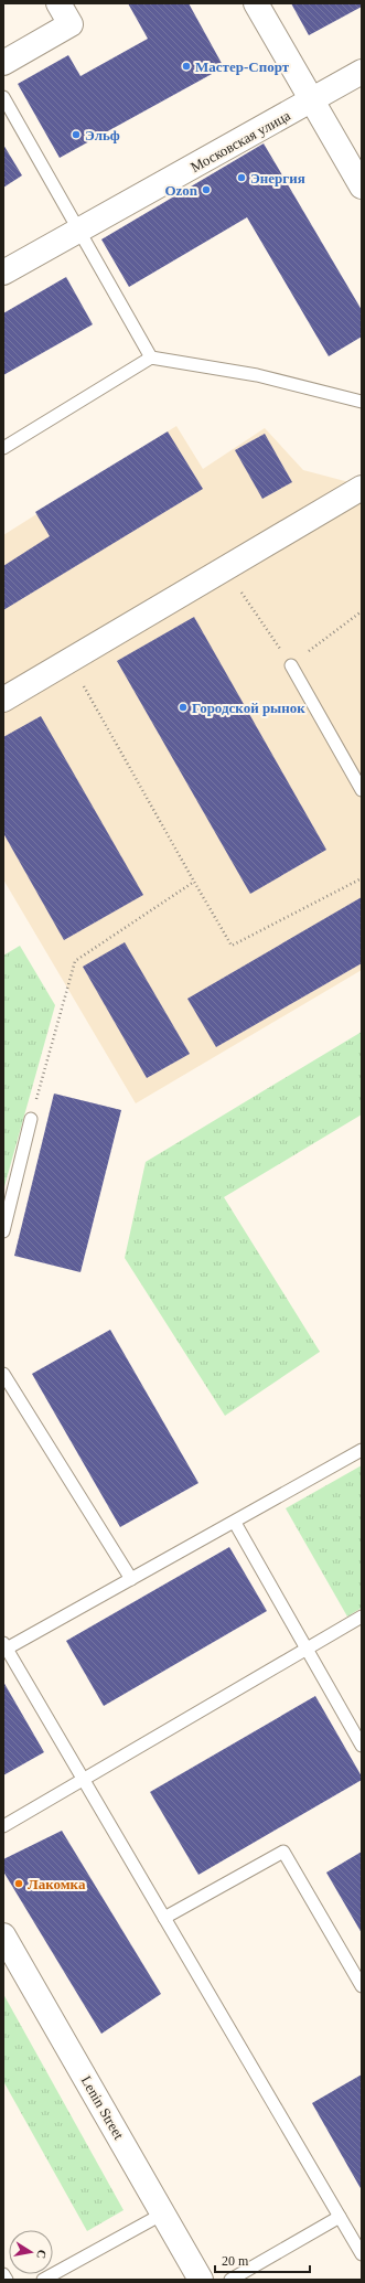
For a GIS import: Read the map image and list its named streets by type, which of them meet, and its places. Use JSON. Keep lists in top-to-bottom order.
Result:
{
  "streets": {
    "main road": ["Московская улица", "Lenin Street"]
  },
  "places": [
    "Мастер-Спорт",
    "Эльф",
    "Энергия",
    "Ozon",
    "Городской рынок",
    "Лакомка"
  ],
  "scale_bar": "20 m",
  "north": "right"
}
